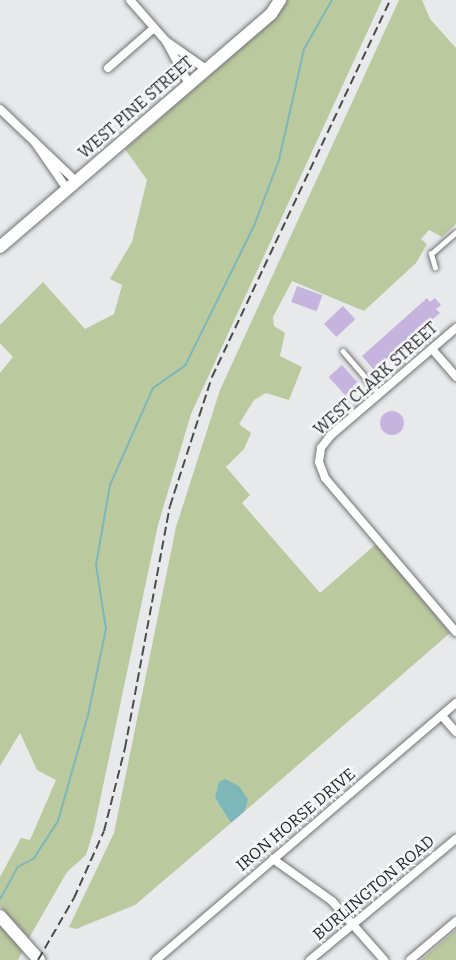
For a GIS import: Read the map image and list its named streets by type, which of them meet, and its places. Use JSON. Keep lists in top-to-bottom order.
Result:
{
  "streets": {
    "street": [
      "WEST PINE STREET",
      "WEST CLARK STREET",
      "IRON HORSE DRIVE",
      "BURLINGTON ROAD"
    ]
  }
}
